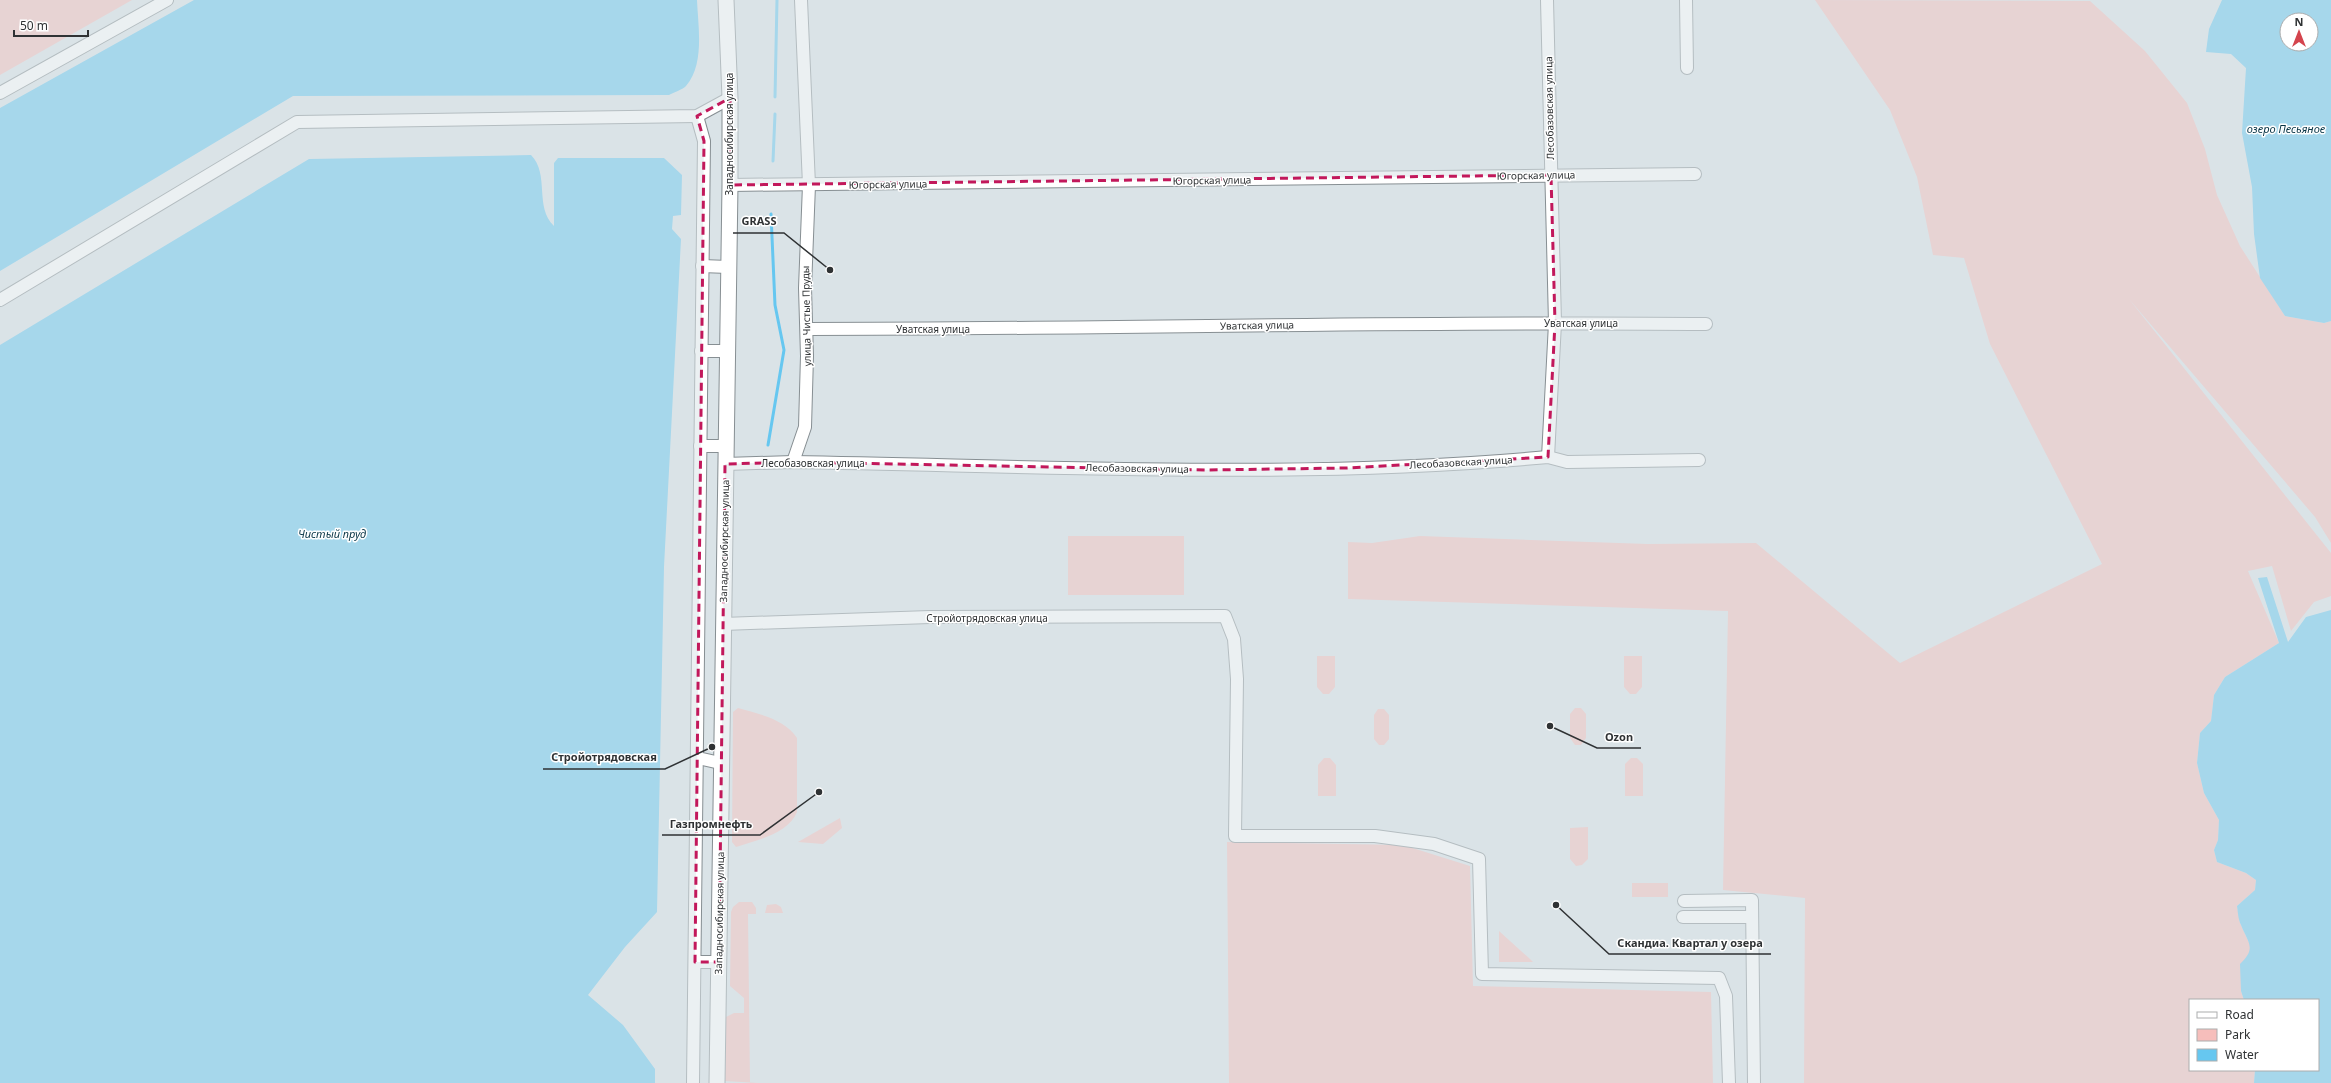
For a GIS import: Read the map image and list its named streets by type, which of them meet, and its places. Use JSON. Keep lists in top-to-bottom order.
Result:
{
  "streets": {
    "main road": ["Западносибирская улица"],
    "street": [
      "Лесобазовская улица",
      "Югорская улица",
      "улица Чистые Пруды",
      "Уватская улица",
      "Стройотрядовская улица"
    ]
  },
  "crossings": [
    ["Лесобазовская улица", "Западносибирская улица"],
    ["Лесобазовская улица", "Югорская улица"],
    ["Лесобазовская улица", "улица Чистые Пруды"],
    ["Лесобазовская улица", "Уватская улица"],
    ["Западносибирская улица", "Югорская улица"],
    ["Западносибирская улица", "Стройотрядовская улица"],
    ["Югорская улица", "улица Чистые Пруды"],
    ["улица Чистые Пруды", "Уватская улица"]
  ],
  "water": ["озеро Песьяное", "Чистый пруд"],
  "places": [
    "GRASS",
    "Ozon",
    "Стройотрядовская",
    "Газпромнефть",
    "Скандиа. Квартал у озера"
  ],
  "legend": ["Road", "Park", "Water"],
  "scale_bar": "50 m",
  "north": "top"
}
